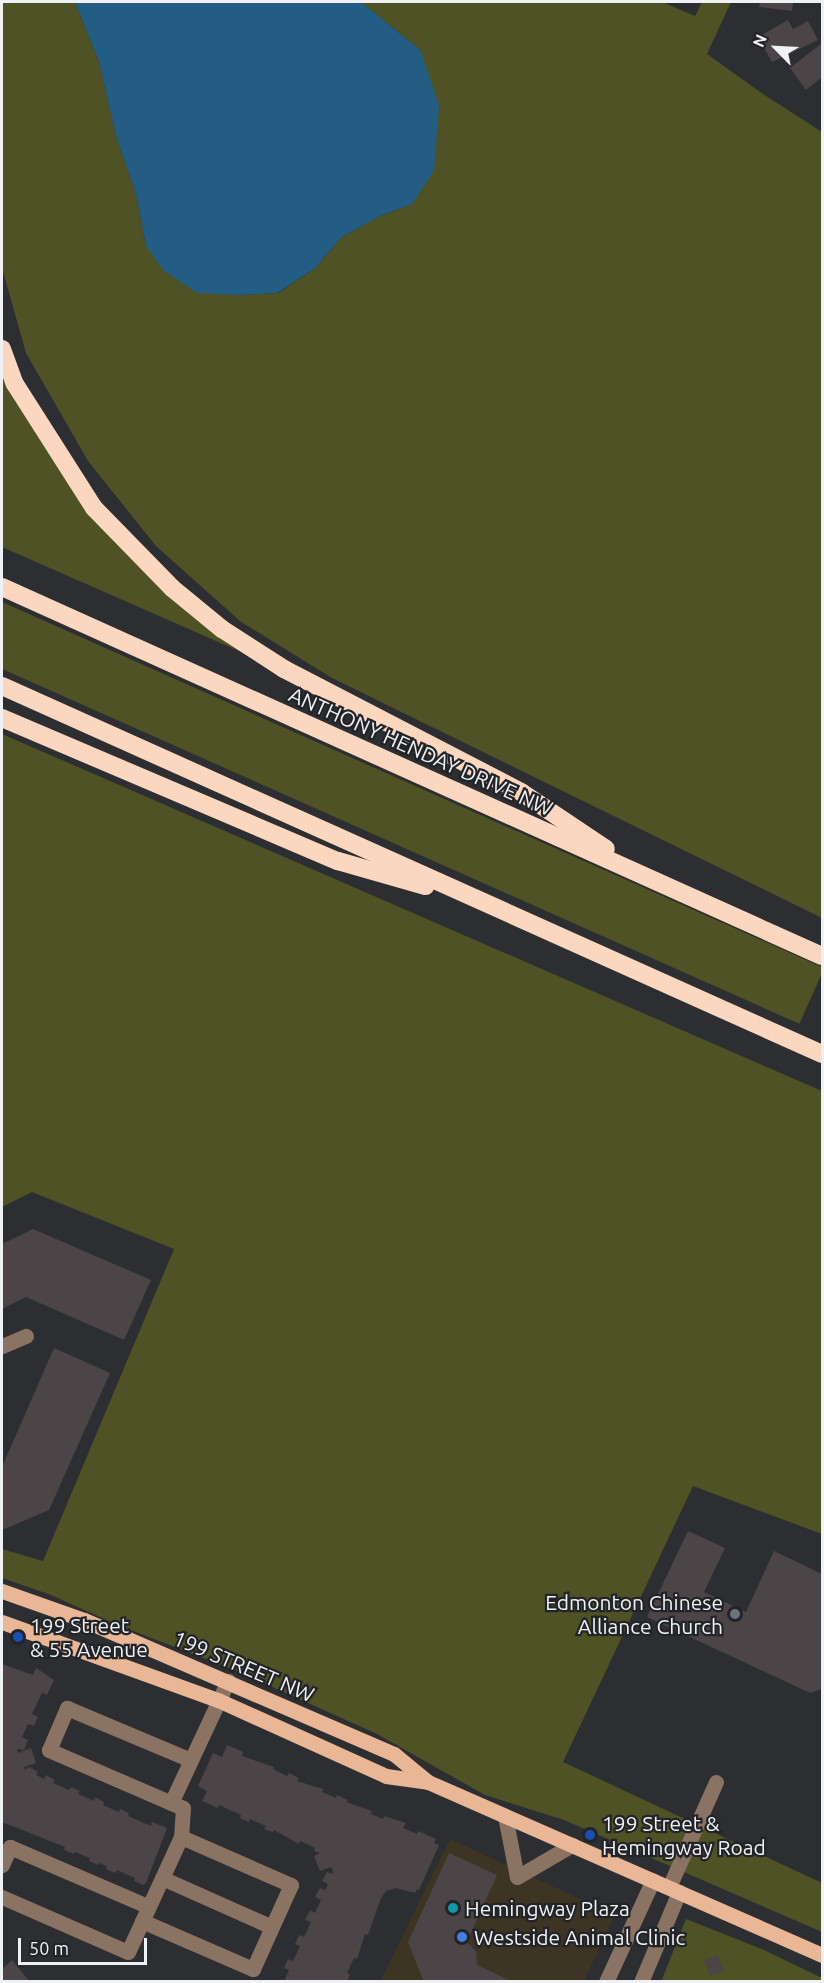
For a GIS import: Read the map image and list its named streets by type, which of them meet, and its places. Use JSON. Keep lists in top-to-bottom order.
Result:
{
  "streets": {
    "highway": ["ANTHONY HENDAY DRIVE NW"],
    "main road": ["199 STREET NW"]
  },
  "places": [
    "Edmonton Chinese Alliance Church",
    "199 Street & 55 Avenue",
    "199 Street & Hemingway Road",
    "Hemingway Plaza",
    "Westside Animal Clinic"
  ],
  "scale_bar": "50 m",
  "north": "top left"
}
